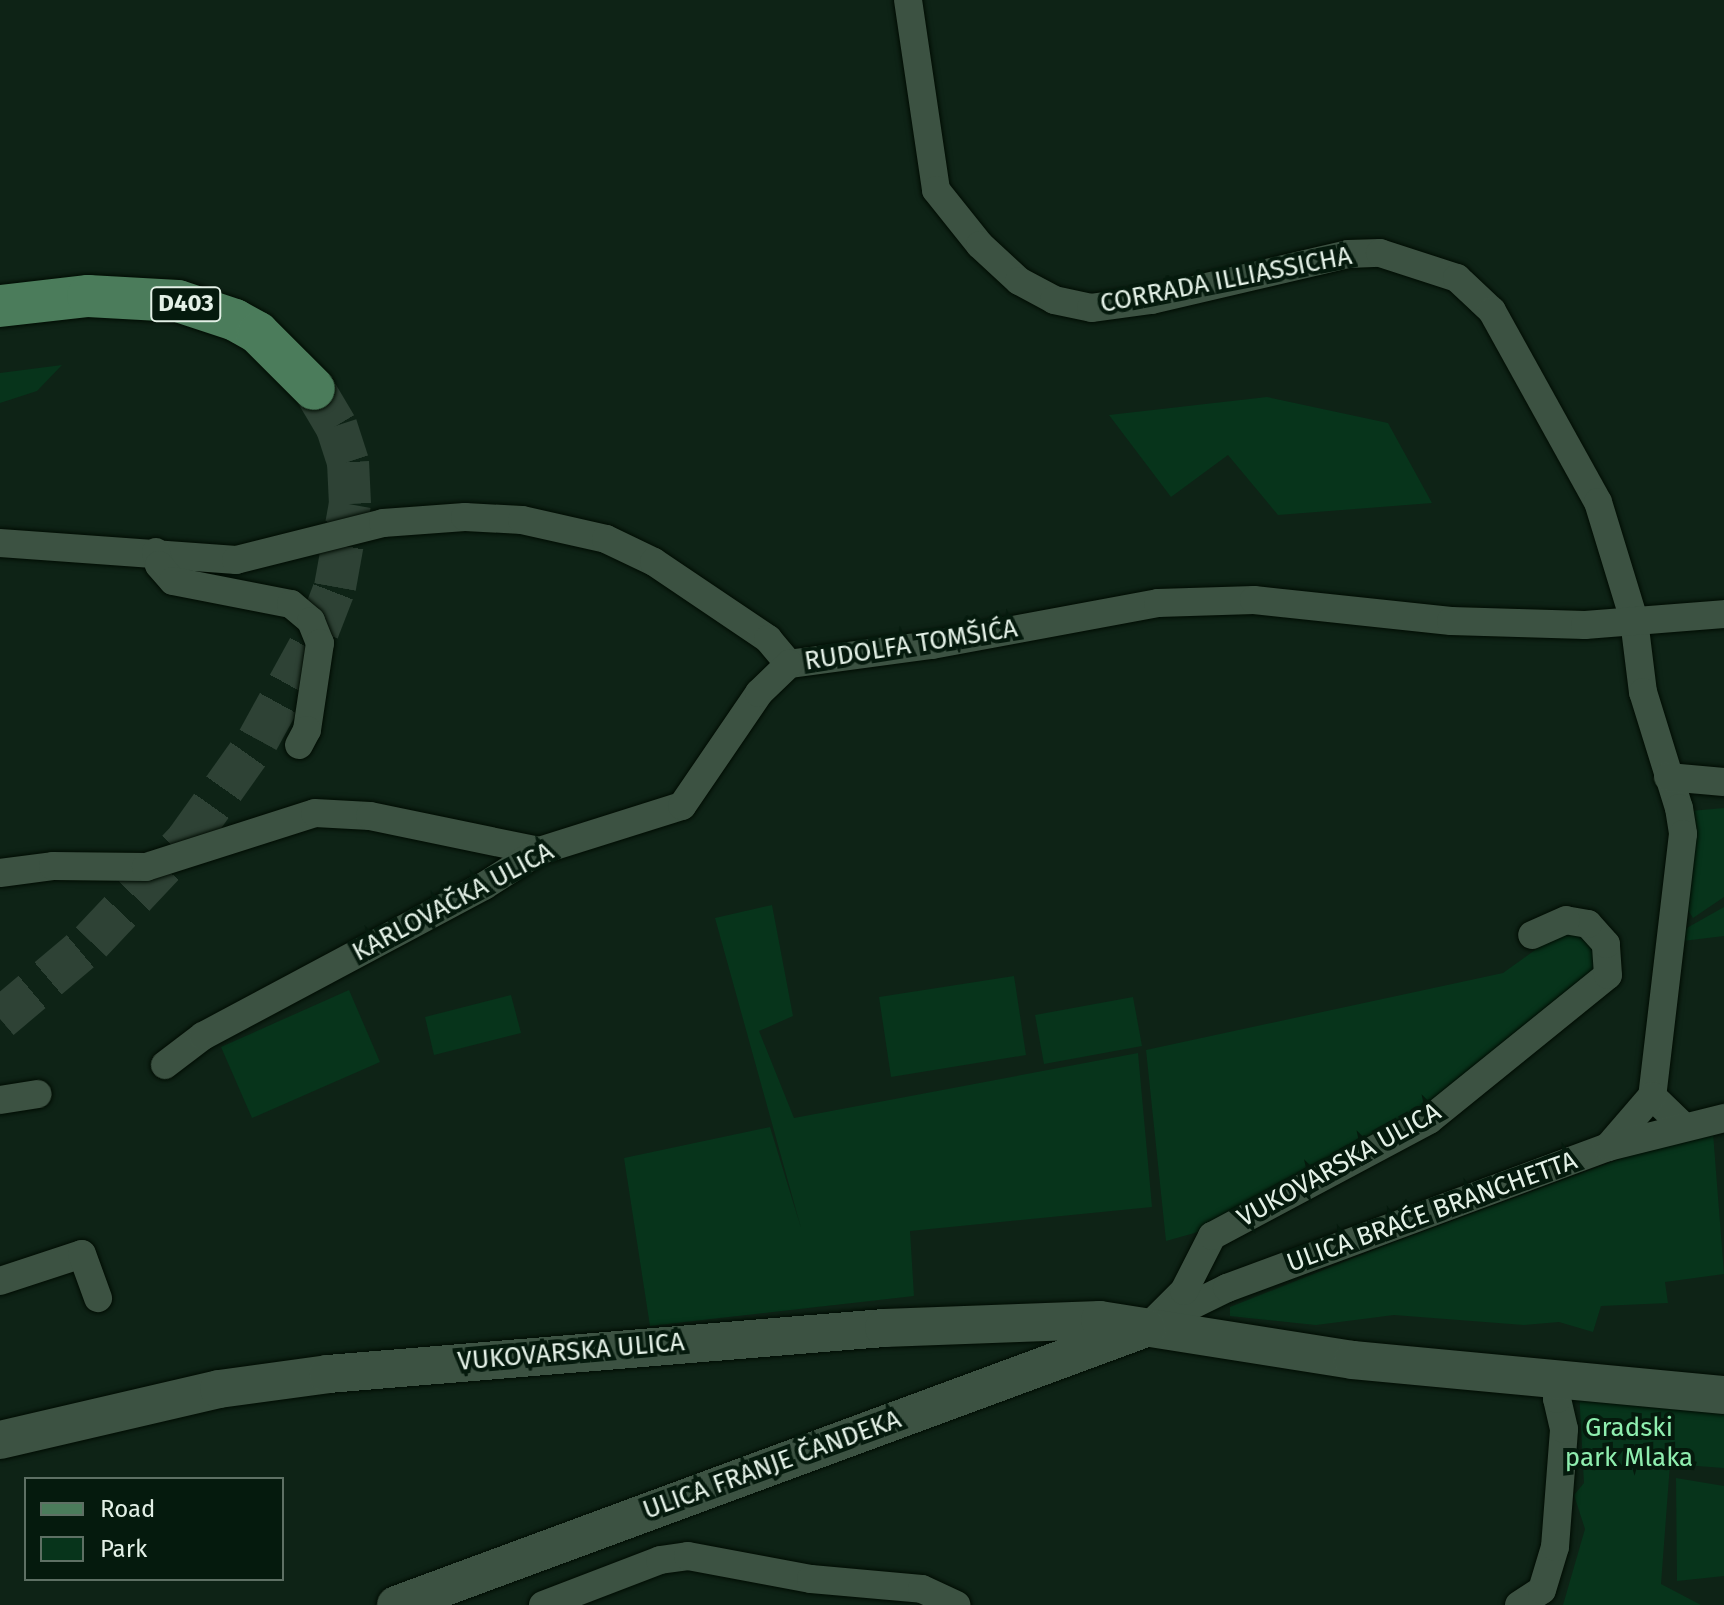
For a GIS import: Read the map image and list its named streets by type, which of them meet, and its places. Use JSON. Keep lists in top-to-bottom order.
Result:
{
  "streets": {
    "main road": ["D403", "VUKOVARSKA ULICA", "ULICA FRANJE ČANDEKA"],
    "street": [
      "CORRADA ILLIASSICHA",
      "RUDOLFA TOMŠIĆA",
      "KARLOVAČKA ULICA",
      "ULICA BRAĆE BRANCHETTA"
    ]
  },
  "crossings": [
    ["CORRADA ILLIASSICHA", "RUDOLFA TOMŠIĆA"],
    ["RUDOLFA TOMŠIĆA", "KARLOVAČKA ULICA"],
    ["VUKOVARSKA ULICA", "ULICA BRAĆE BRANCHETTA"],
    ["VUKOVARSKA ULICA", "ULICA FRANJE ČANDEKA"],
    ["ULICA BRAĆE BRANCHETTA", "ULICA FRANJE ČANDEKA"]
  ],
  "parks": ["Gradski park Mlaka"],
  "legend": ["Road", "Park"]
}
